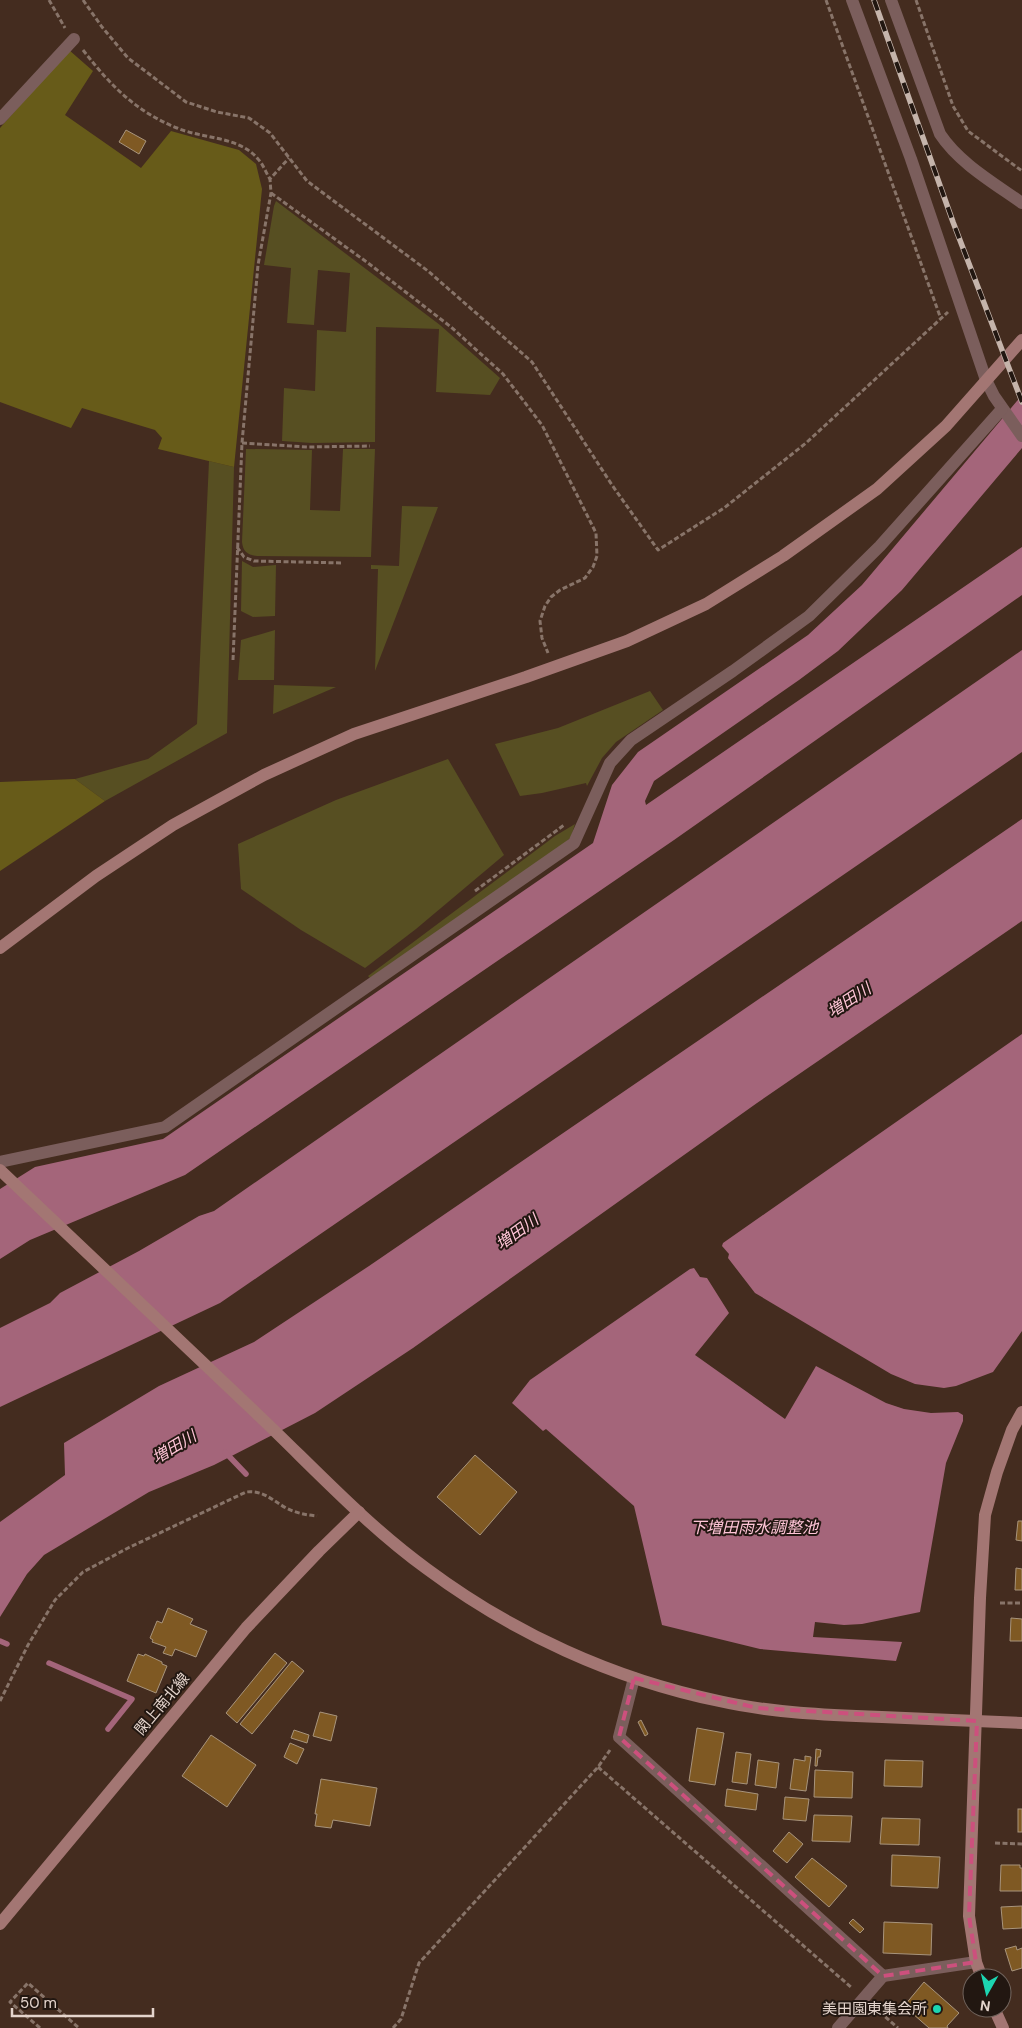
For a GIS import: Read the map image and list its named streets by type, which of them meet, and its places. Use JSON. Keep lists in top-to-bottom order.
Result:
{
  "streets": {
    "street": ["閖上南北線"]
  },
  "water": ["増田川", "下増田雨水調整池"],
  "places": ["美田園東集会所"],
  "scale_bar": "50 m",
  "north": "bottom"
}
